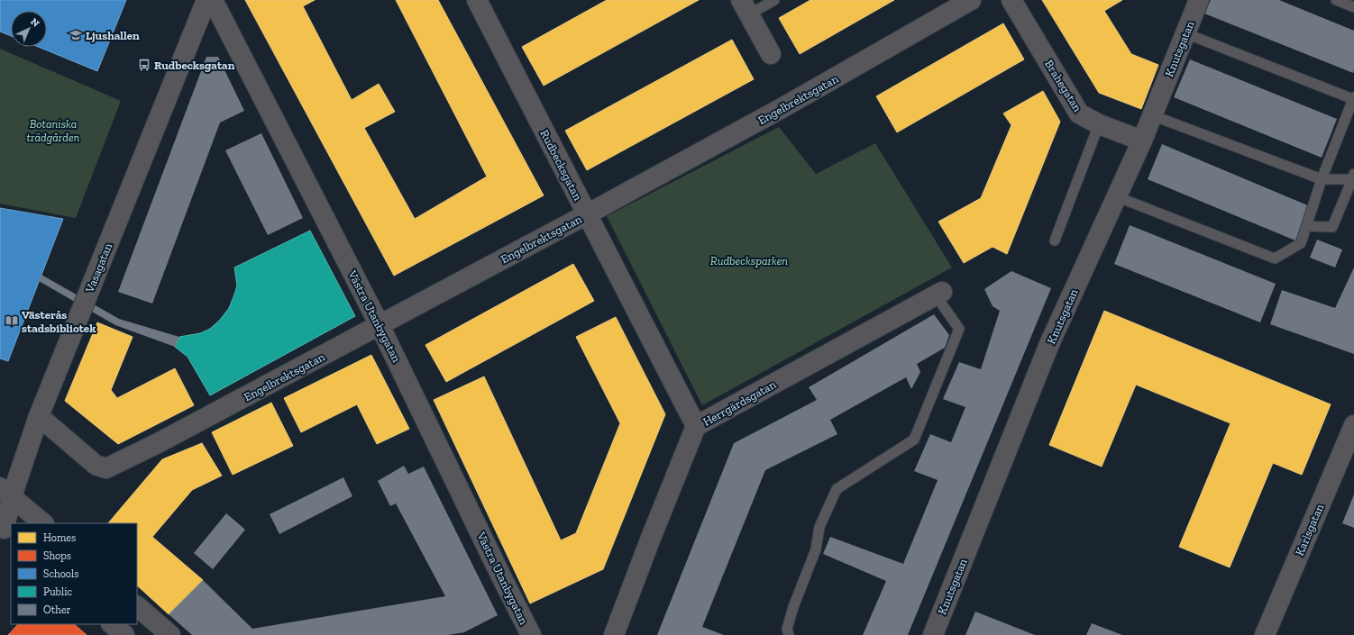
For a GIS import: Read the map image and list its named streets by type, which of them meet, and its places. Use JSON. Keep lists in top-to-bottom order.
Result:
{
  "streets": {
    "street": [
      "Knutsgatan",
      "Brahegatan",
      "Engelbrektsgatan",
      "Rudbecksgatan",
      "Vasagatan",
      "Västra Utanbygatan",
      "Herrgärdsgatan",
      "Karlsgatan"
    ]
  },
  "crossings": [
    ["Knutsgatan", "Brahegatan"],
    ["Engelbrektsgatan", "Rudbecksgatan"],
    ["Engelbrektsgatan", "Vasagatan"],
    ["Engelbrektsgatan", "Västra Utanbygatan"],
    ["Rudbecksgatan", "Herrgärdsgatan"]
  ],
  "parks": ["Botaniska trädgården", "Rudbecksparken"],
  "places": {
    "school or university": ["Ljushallen"],
    "bus stop": ["Rudbecksgatan"],
    "library": ["Västerås stadsbibliotek"]
  },
  "legend": [
    "Homes",
    "Shops",
    "Schools",
    "Public",
    "Other"
  ],
  "north": "top right"
}
